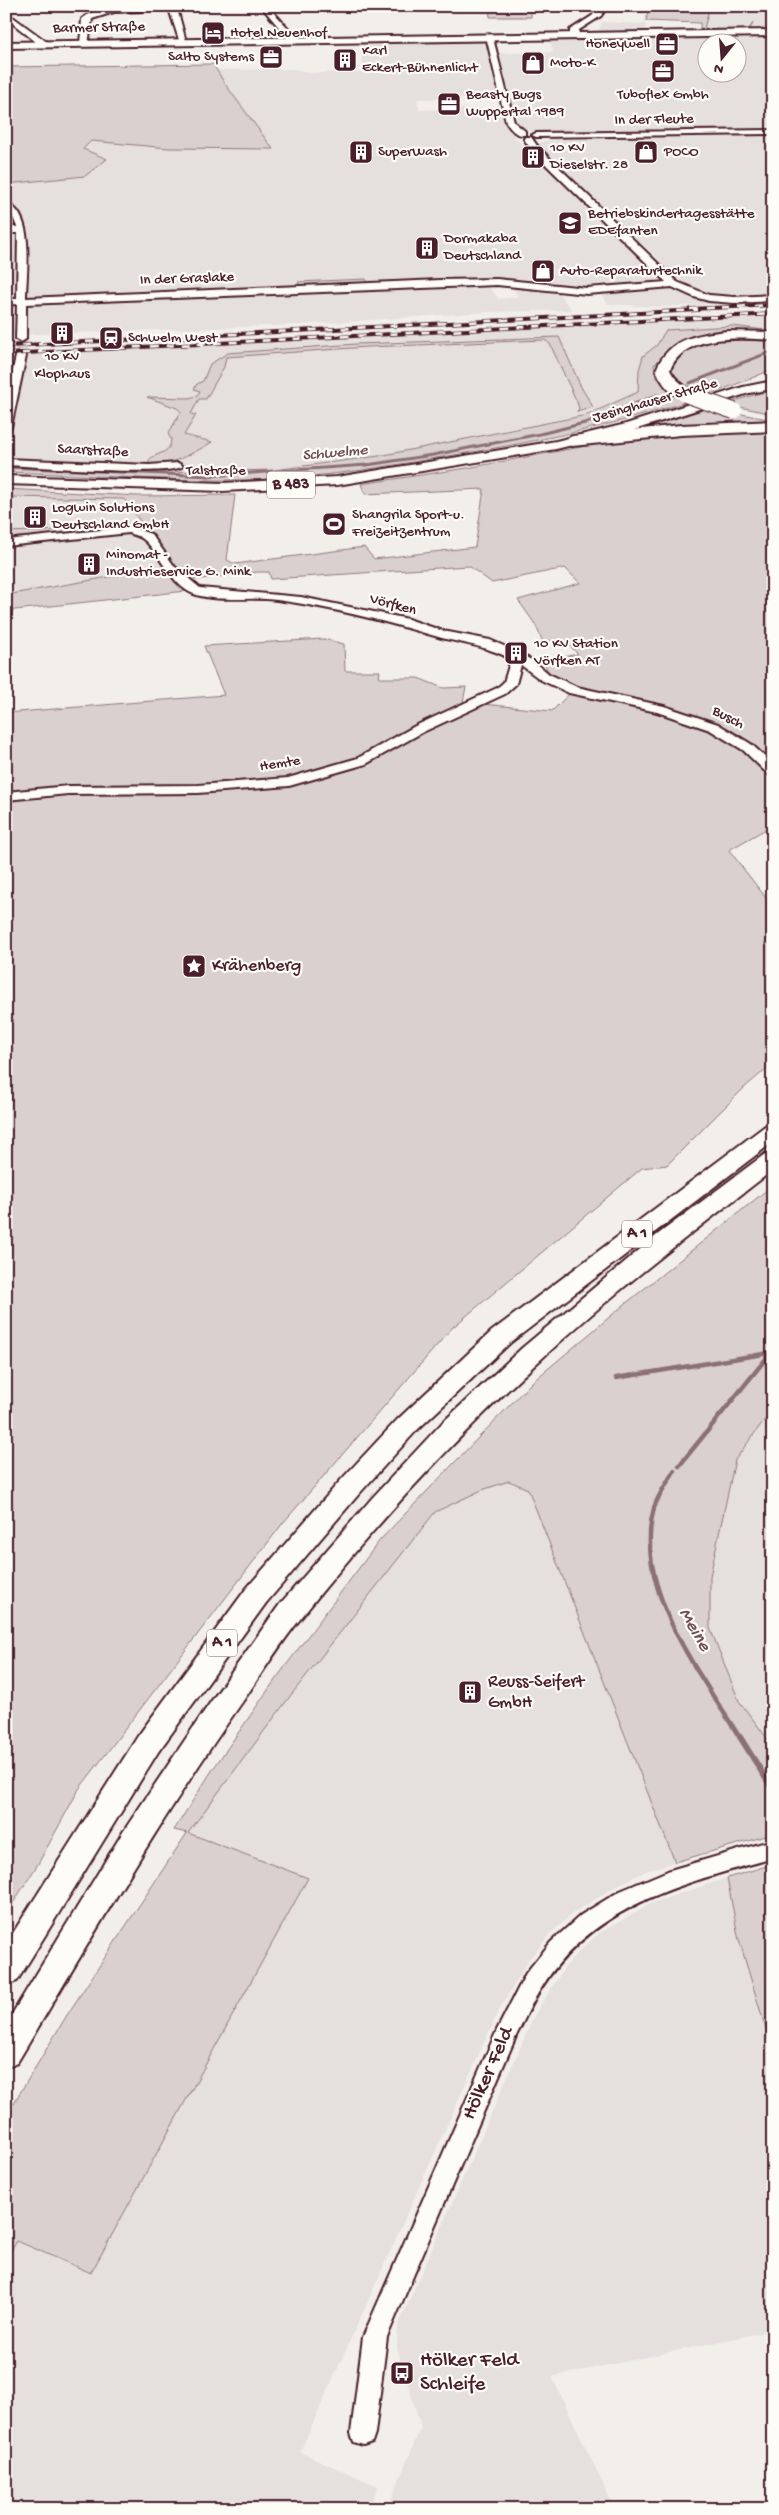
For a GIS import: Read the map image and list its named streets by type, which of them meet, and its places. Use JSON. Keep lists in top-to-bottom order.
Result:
{
  "streets": {
    "highway": ["A 1"],
    "main road": [
      "Barmer Straße",
      "Jesinghauser Straße",
      "Talstraße",
      "B 483"
    ],
    "street": [
      "In der Fleute",
      "In der Graslake",
      "Saarstraße",
      "Vörfken",
      "Busch",
      "Hemte",
      "Hölker Feld"
    ]
  },
  "crossings": [
    ["Jesinghauser Straße", "Talstraße"],
    ["Vörfken", "Busch"],
    ["Vörfken", "Hemte"]
  ],
  "water": ["Schwelme", "Meine"],
  "places": {
    "hotel": ["Hotel Neuenhof"],
    "office": [
      "Honeywell",
      "Salto Systems",
      "Tuboflex Gmbh",
      "Beasty Bugs Wuppertal 1989"
    ],
    "building": [
      "Karl Eckert-Bühnenlicht",
      "SuperWash",
      "10 KV Dieselstr. 28",
      "Dormakaba Deutschland",
      "10 KV Klophaus",
      "Logwin Solutions Deutschland GmbH",
      "Minomat - Industrieservice G. Mink",
      "10 KV Station Vörfken AT",
      "Reuss-Seifert GmbH"
    ],
    "shop": ["Moto-K", "POCO", "Auto-Reparaturtechnik"],
    "school or university": ["Betriebskindertagesstätte EDEfanten"],
    "station": ["Schwelm West"],
    "sports": ["Shangrila Sport-u. Freizeitzentrum"],
    "place": ["Krähenberg"],
    "bus stop": ["Hölker Feld Schleife"]
  },
  "north": "bottom"
}
